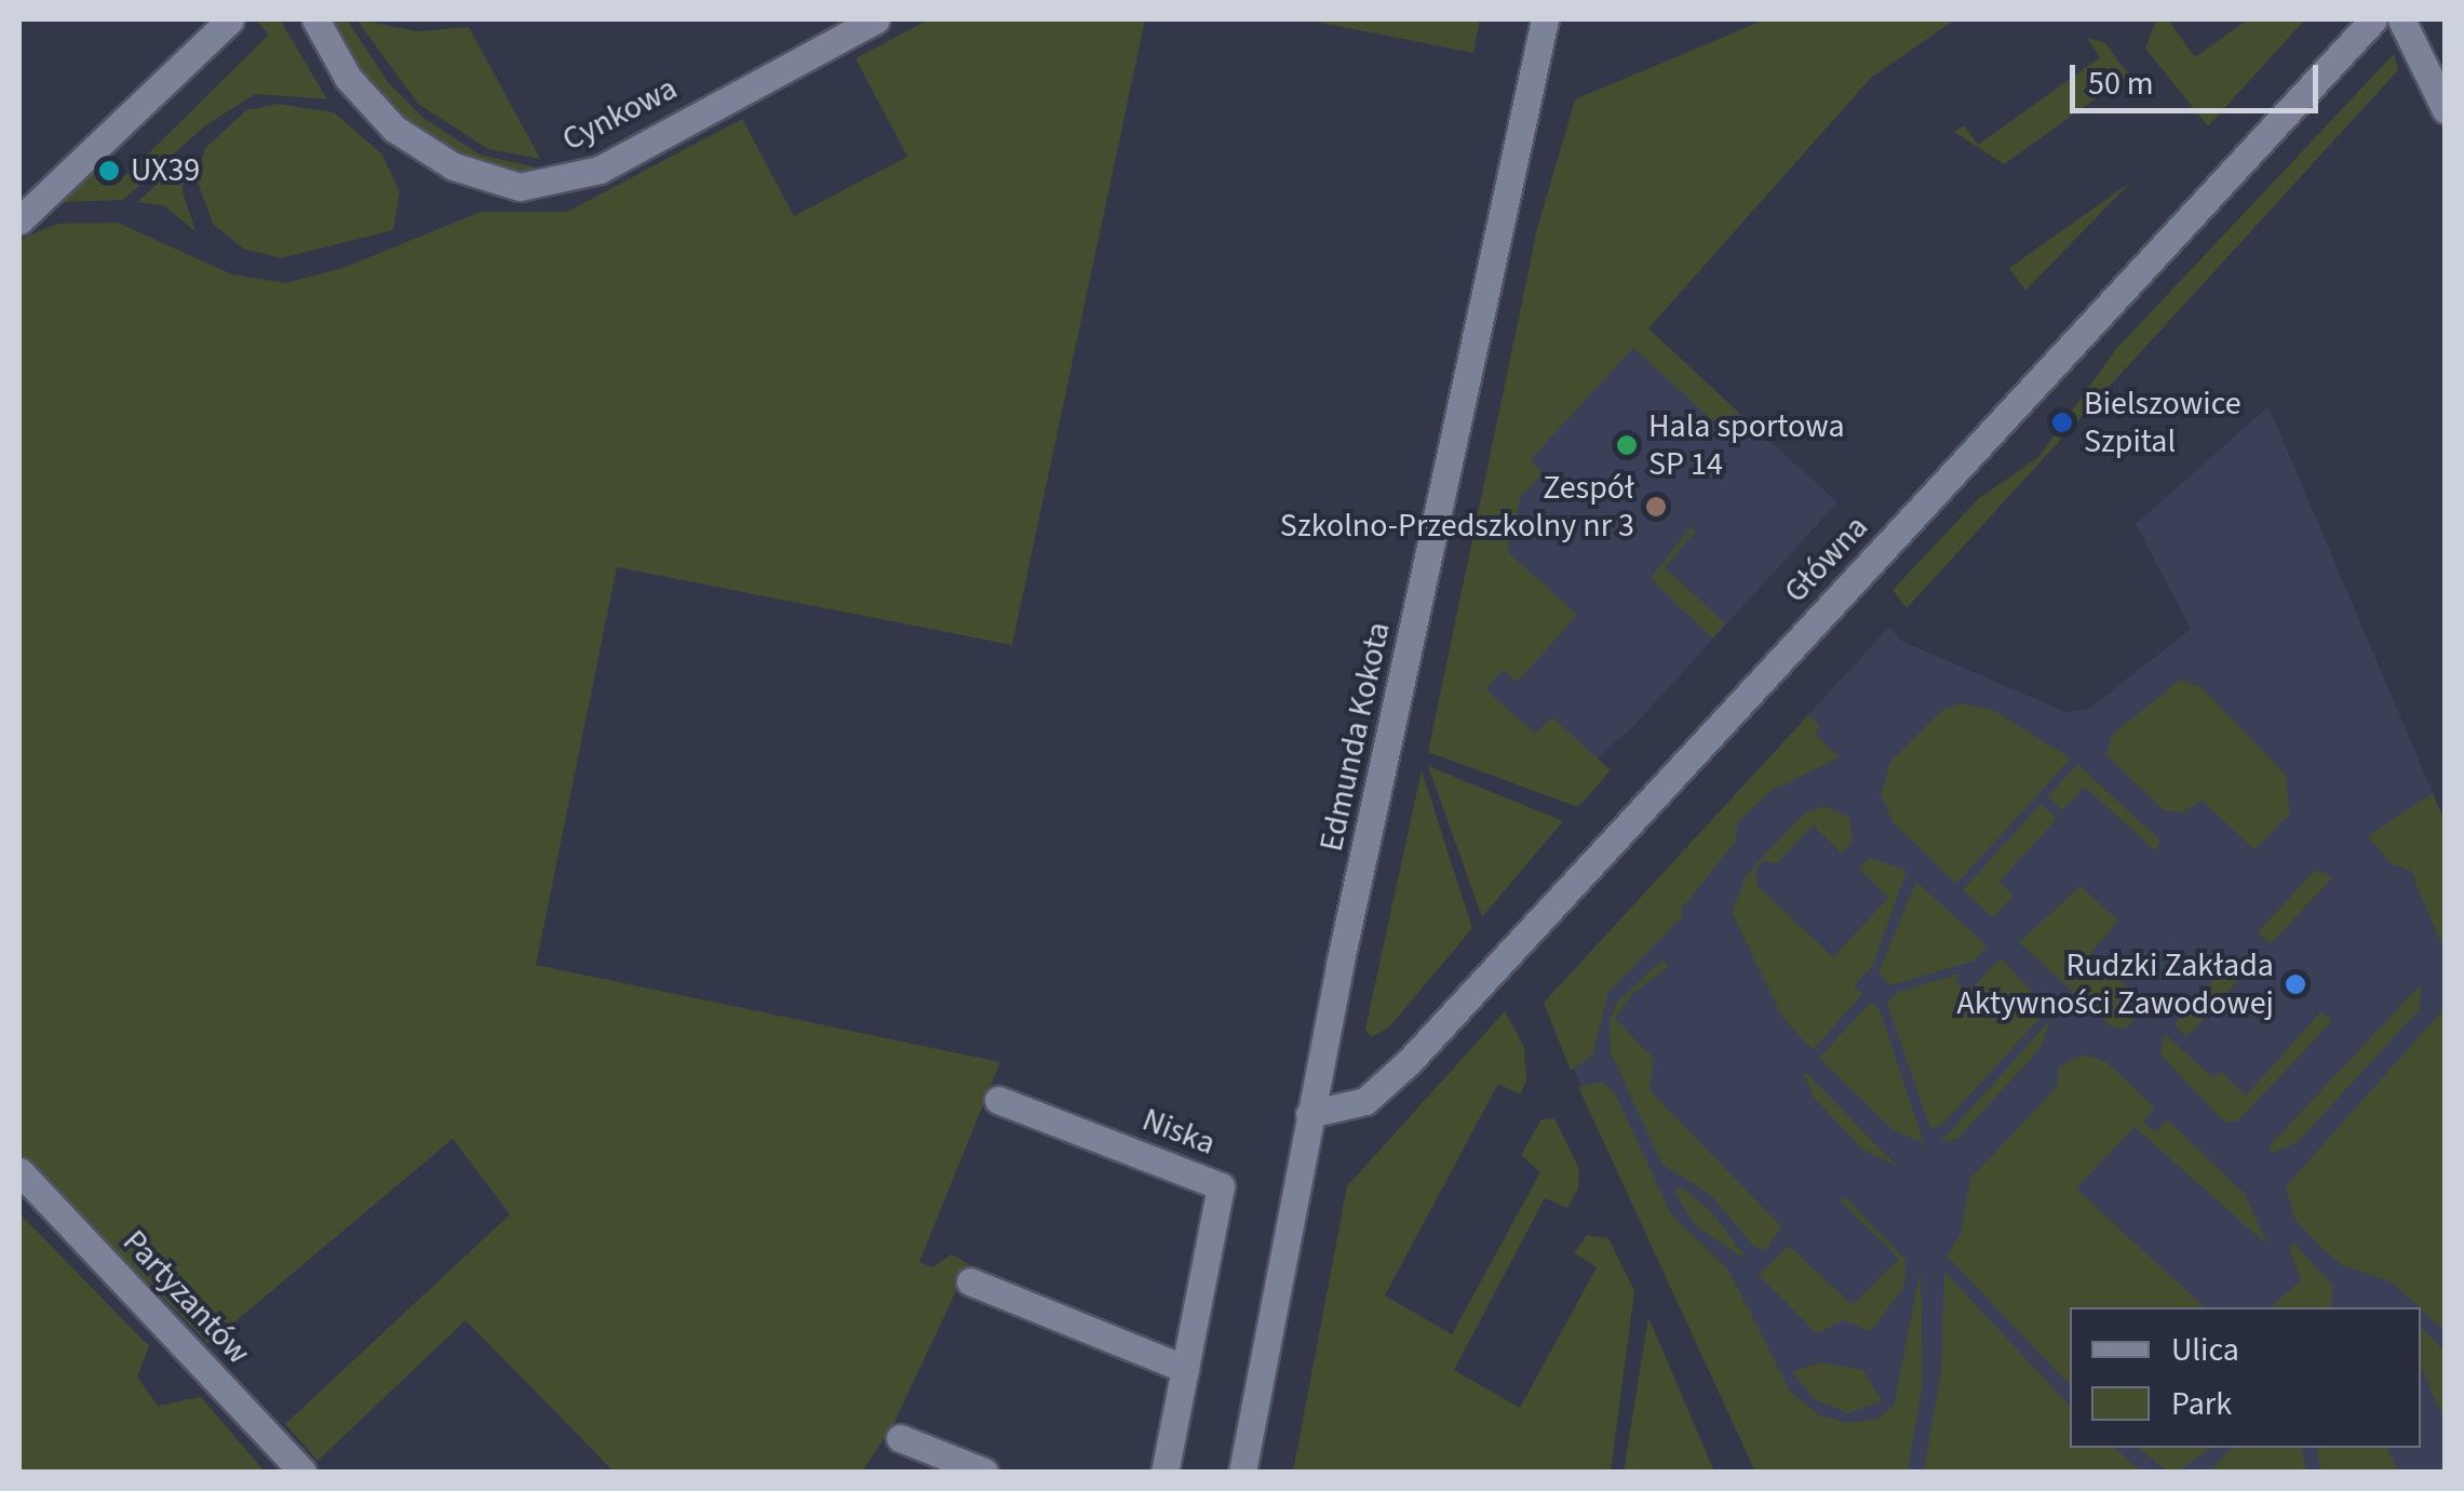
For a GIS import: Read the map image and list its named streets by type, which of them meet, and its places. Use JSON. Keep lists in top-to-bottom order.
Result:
{
  "streets": {
    "street": [
      "Cynkowa",
      "Główna",
      "Edmunda Kokota",
      "Niska",
      "Partyzantów"
    ]
  },
  "crossings": [
    ["Główna", "Edmunda Kokota"]
  ],
  "places": [
    "UX39",
    "Bielszowice Szpital",
    "Hala sportowa SP 14",
    "Zespół Szkolno-Przedszkolny nr 3",
    "Rudzki Zakłada Aktywności Zawodowej"
  ],
  "legend": ["Ulica", "Park"],
  "scale_bar": "50 m"
}
